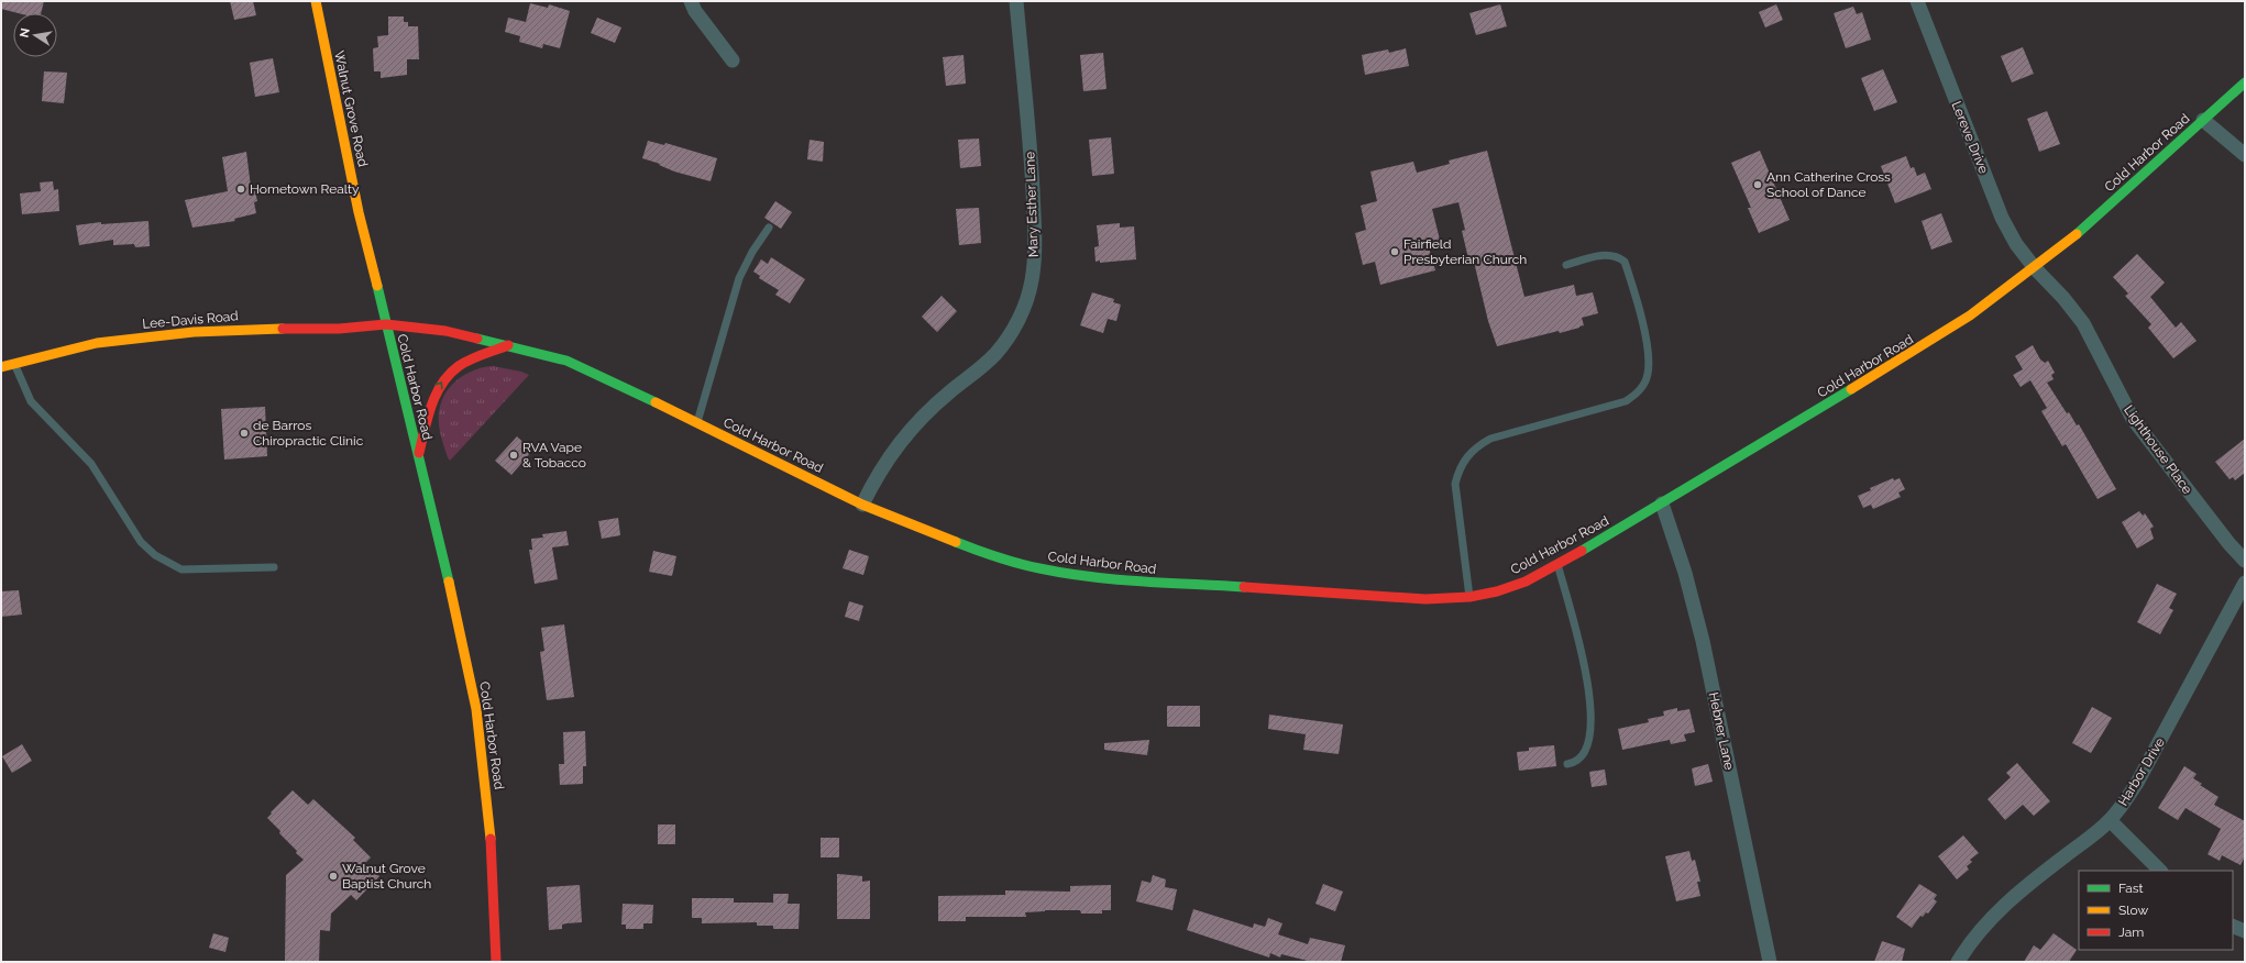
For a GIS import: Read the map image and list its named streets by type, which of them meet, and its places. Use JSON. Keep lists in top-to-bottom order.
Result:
{
  "streets": {
    "main road": ["Walnut Grove Road", "Cold Harbor Road", "Lee-Davis Road"],
    "street": [
      "Lereve Drive",
      "Mary Esther Lane",
      "Lighthouse Place",
      "Hebner Lane",
      "Harbor Drive"
    ]
  },
  "crossings": [
    ["Walnut Grove Road", "Cold Harbor Road"],
    ["Walnut Grove Road", "Lee-Davis Road"],
    ["Lereve Drive", "Cold Harbor Road"],
    ["Lereve Drive", "Lighthouse Place"],
    ["Cold Harbor Road", "Mary Esther Lane"],
    ["Cold Harbor Road", "Lee-Davis Road"],
    ["Cold Harbor Road", "Lighthouse Place"],
    ["Cold Harbor Road", "Hebner Lane"]
  ],
  "places": [
    "Ann Catherine Cross School of Dance",
    "Hometown Realty",
    "Fairfield Presbyterian Church",
    "de Barros Chiropractic Clinic",
    "RVA Vape & Tobacco",
    "Walnut Grove Baptist Church"
  ],
  "legend": ["Fast", "Slow", "Jam"],
  "north": "left"
}
